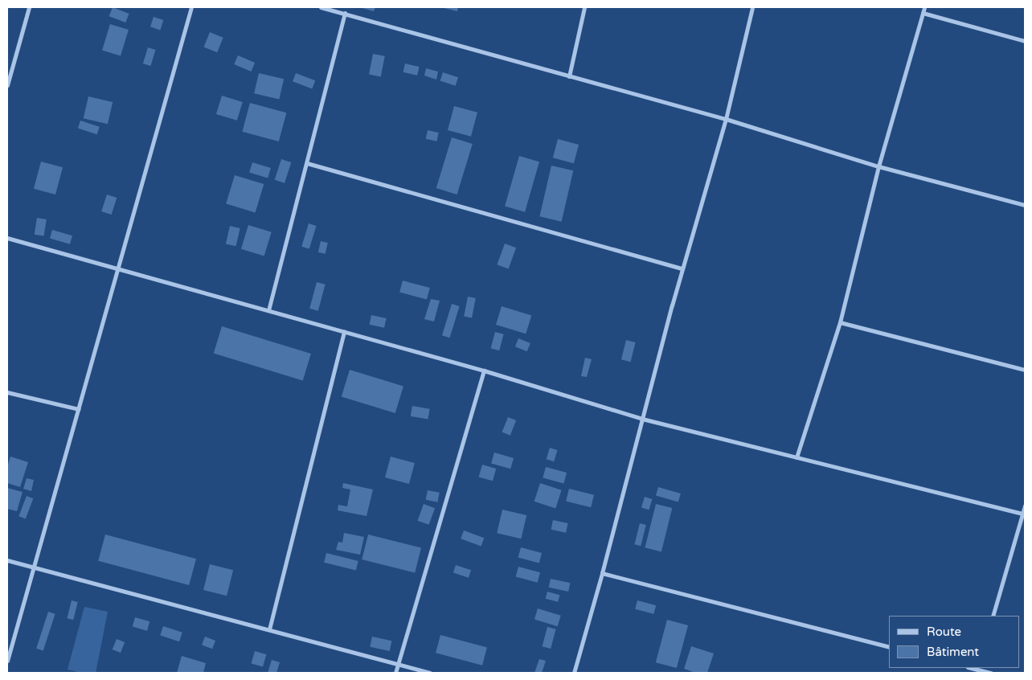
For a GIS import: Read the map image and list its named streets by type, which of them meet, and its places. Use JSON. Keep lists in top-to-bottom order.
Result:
{
  "legend": ["Route", "Bâtiment"]
}
